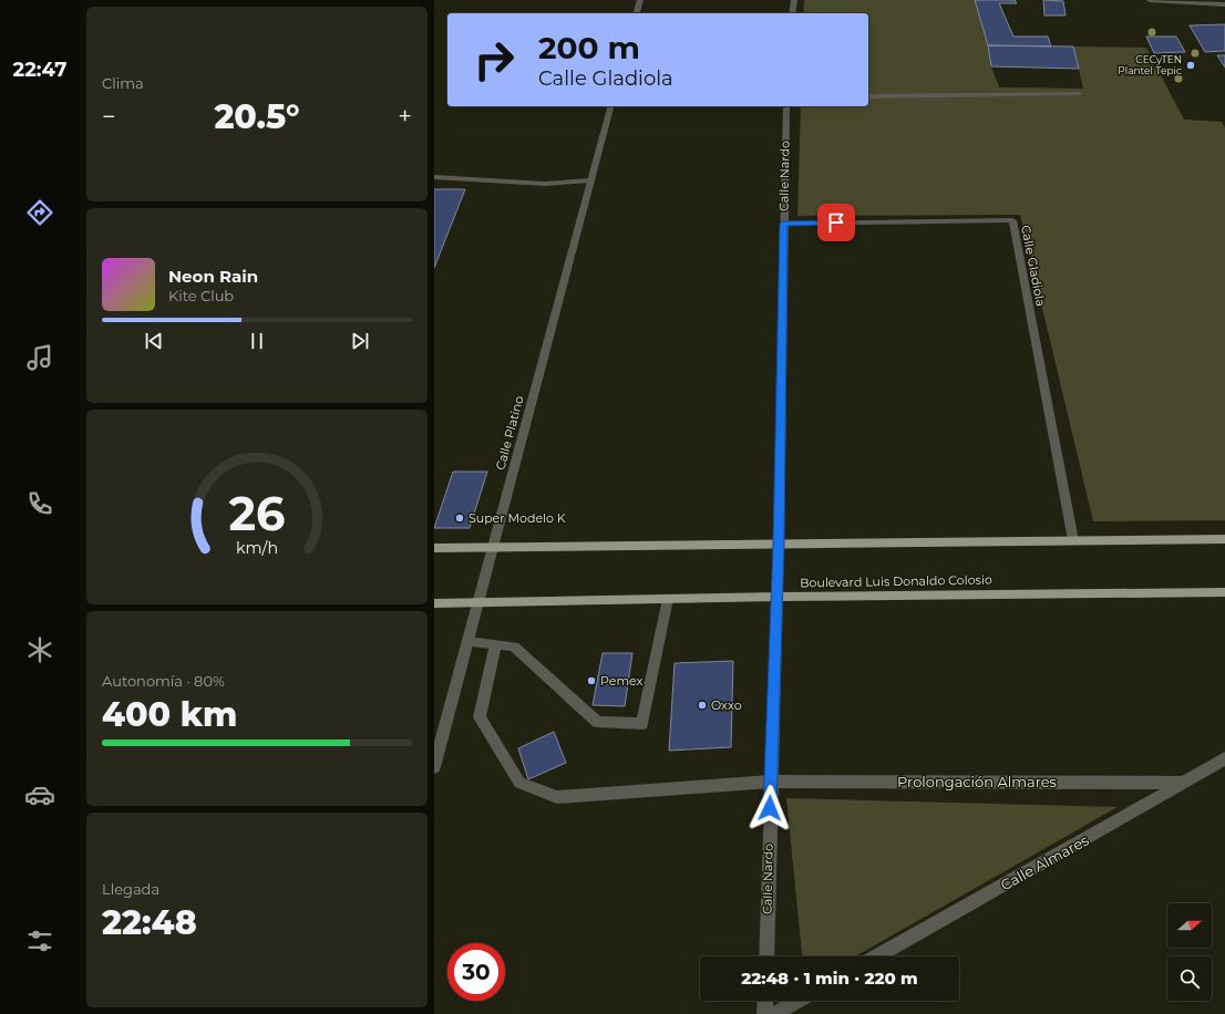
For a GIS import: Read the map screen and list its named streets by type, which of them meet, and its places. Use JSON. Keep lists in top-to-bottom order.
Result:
{
  "streets": {
    "main road": ["Boulevard Luis Donaldo Colosio"],
    "street": [
      "Calle Nardo",
      "Calle Gladiola",
      "Calle Platino",
      "Prolongación Almares",
      "Calle Almares"
    ]
  },
  "crossings": [
    ["Calle Nardo", "Calle Gladiola"],
    ["Calle Nardo", "Boulevard Luis Donaldo Colosio"],
    ["Calle Nardo", "Prolongación Almares"],
    ["Calle Platino", "Boulevard Luis Donaldo Colosio"],
    ["Prolongación Almares", "Calle Almares"]
  ],
  "places": [
    "CECyTEN Plantel Tepic",
    "Super Modelo K",
    "Pemex",
    "Oxxo"
  ],
  "north": "right",
  "page": {
    "tabs": "22:47",
    "tile": [
      "Clima",
      ["Autonomía · 80%", "400 km"],
      ["Llegada", "22:48"]
    ],
    "turn": ["200 m", "Calle Gladiola"],
    "heat": ["−", "20.5°", "+"],
    "song": ["Neon Rain", "Kite Club"],
    "limit": "30",
    "trip": "22:48 · 1 min · 220 m",
    "gauge": ["26", "km/h"]
  }
}
